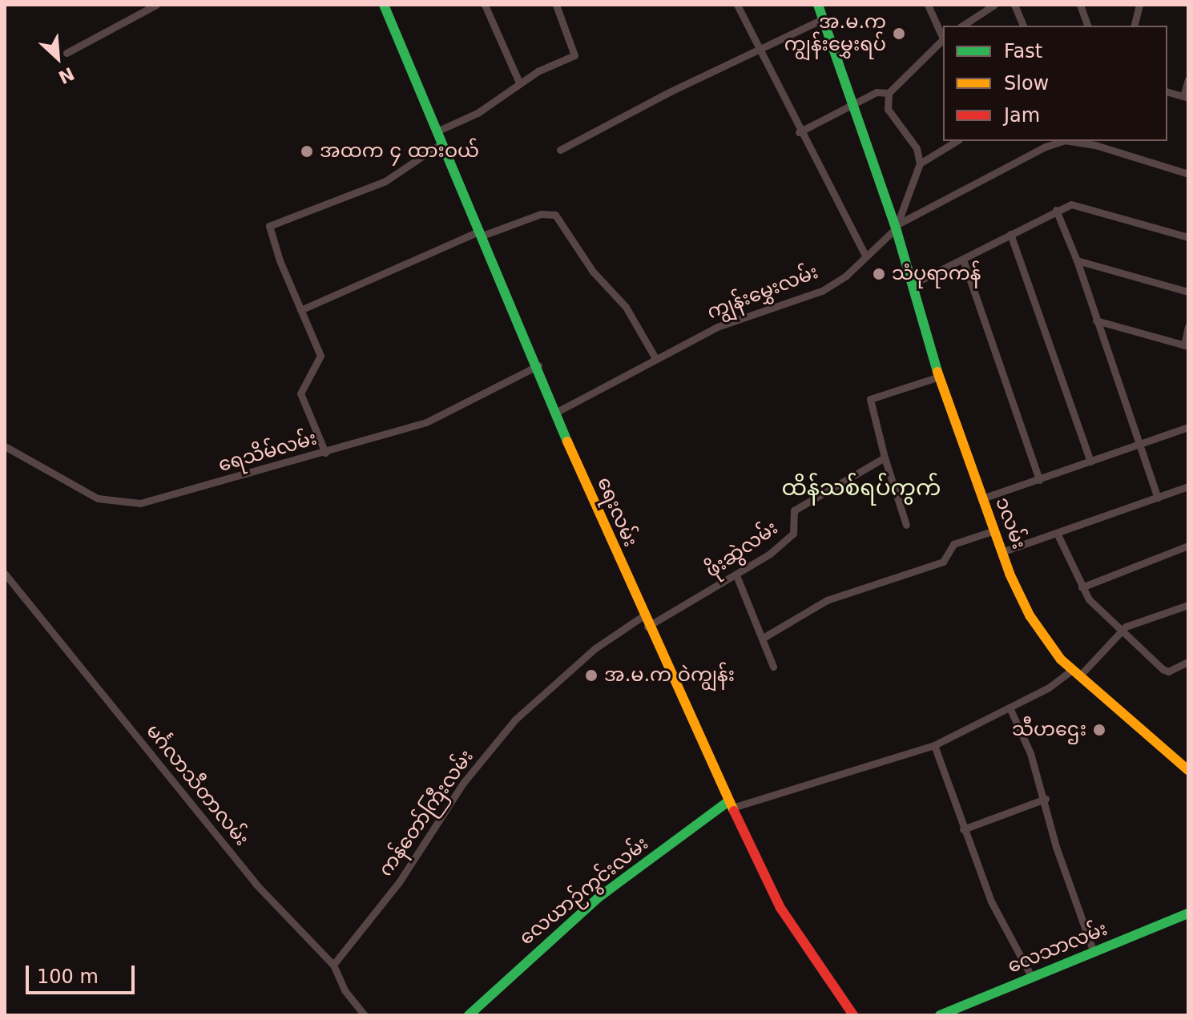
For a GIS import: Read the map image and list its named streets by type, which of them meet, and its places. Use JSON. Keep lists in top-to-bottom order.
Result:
{
  "streets": {
    "street": [
      "ကျွန်းမွှေးလမ်း",
      "ရေသိမ်လမ်း",
      "ရေးလမ်း",
      "၁လမ်း",
      "ဖိုးဆွဲလမ်း",
      "မင်္ဂလာသီတာလမ်း",
      "ကန်တော်ကြီးလမ်း",
      "လေယာဉ်ကွင်းလမ်း",
      "လေသာလမ်း"
    ]
  },
  "crossings": [
    ["ကျွန်းမွှေးလမ်း", "ရေးလမ်း"],
    ["ကျွန်းမွှေးလမ်း", "၁လမ်း"],
    ["ရေသိမ်လမ်း", "ရေးလမ်း"],
    ["ရေးလမ်း", "ဖိုးဆွဲလမ်း"],
    ["ရေးလမ်း", "ကန်တော်ကြီးလမ်း"],
    ["ရေးလမ်း", "လေယာဉ်ကွင်းလမ်း"],
    ["မင်္ဂလာသီတာလမ်း", "ကန်တော်ကြီးလမ်း"]
  ],
  "districts": ["ထိန်သစ်ရပ်ကွက်"],
  "places": [
    "အ.မ.က ကျွန်းမွှေးရပ်",
    "အထက ၄ ထားဝယ်",
    "သံပုရာကန်",
    "အ.မ.က ဝဲကျွန်း",
    "သီဟဌေး"
  ],
  "legend": ["Fast", "Slow", "Jam"],
  "scale_bar": "100 m",
  "north": "bottom right"
}
